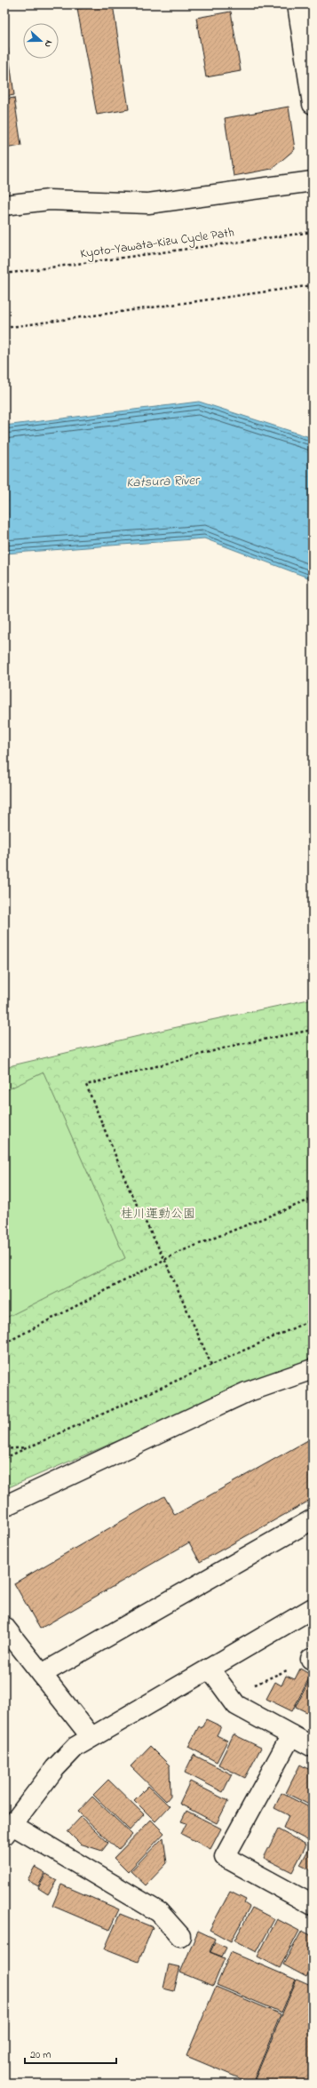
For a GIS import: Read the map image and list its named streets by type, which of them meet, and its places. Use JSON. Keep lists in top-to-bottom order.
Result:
{
  "streets": {
    "path": ["Kyoto-Yawata-Kizu Cycle Path"]
  },
  "water": ["Katsura River"],
  "parks": ["桂川運動公園"],
  "scale_bar": "20 m",
  "north": "right"
}
